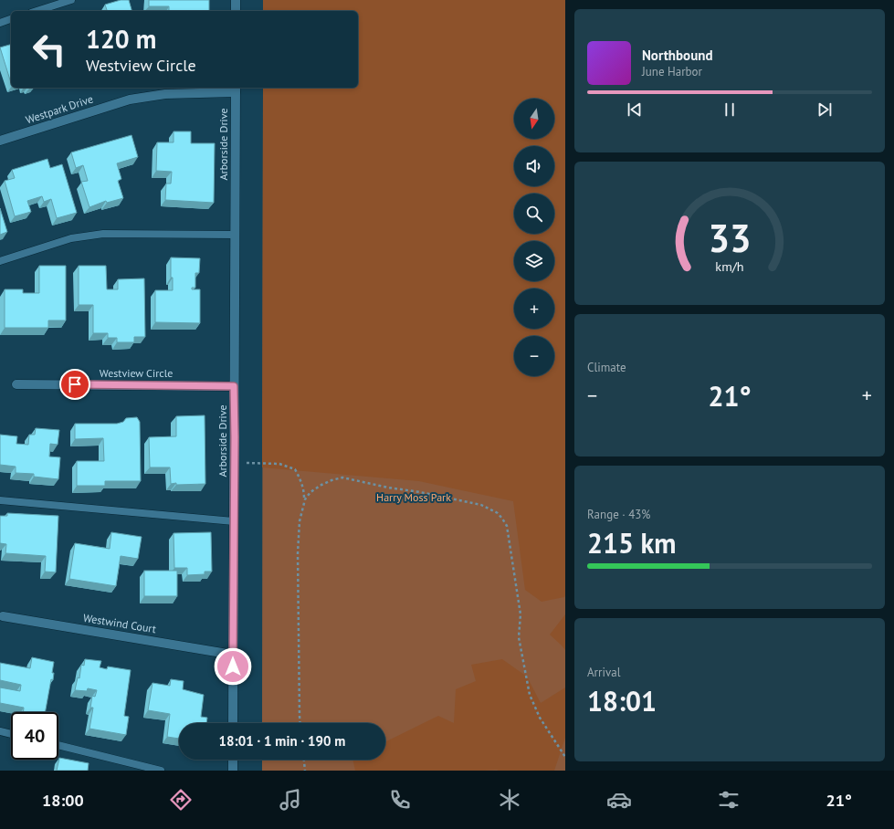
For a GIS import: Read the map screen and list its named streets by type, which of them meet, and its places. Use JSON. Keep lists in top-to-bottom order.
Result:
{
  "streets": {
    "street": [
      "Westpark Drive",
      "Arborside Drive",
      "Westview Circle",
      "Westwind Court"
    ]
  },
  "crossings": [
    ["Westpark Drive", "Arborside Drive"],
    ["Arborside Drive", "Westview Circle"],
    ["Arborside Drive", "Westwind Court"]
  ],
  "parks": ["Harry Moss Park"],
  "north": "bottom",
  "page": {
    "turn": ["120 m", "Westview Circle"],
    "song": ["Northbound", "June Harbor"],
    "map_buttons": ["+", "−"],
    "tile": [
      "Climate",
      ["Range · 43%", "215 km"],
      ["Arrival", "18:01"]
    ],
    "heat": ["−", "21°", "+"],
    "limit": "40",
    "trip": "18:01 · 1 min · 190 m",
    "tabs": ["18:00", "21°"],
    "gauge": ["33", "km/h"]
  }
}
